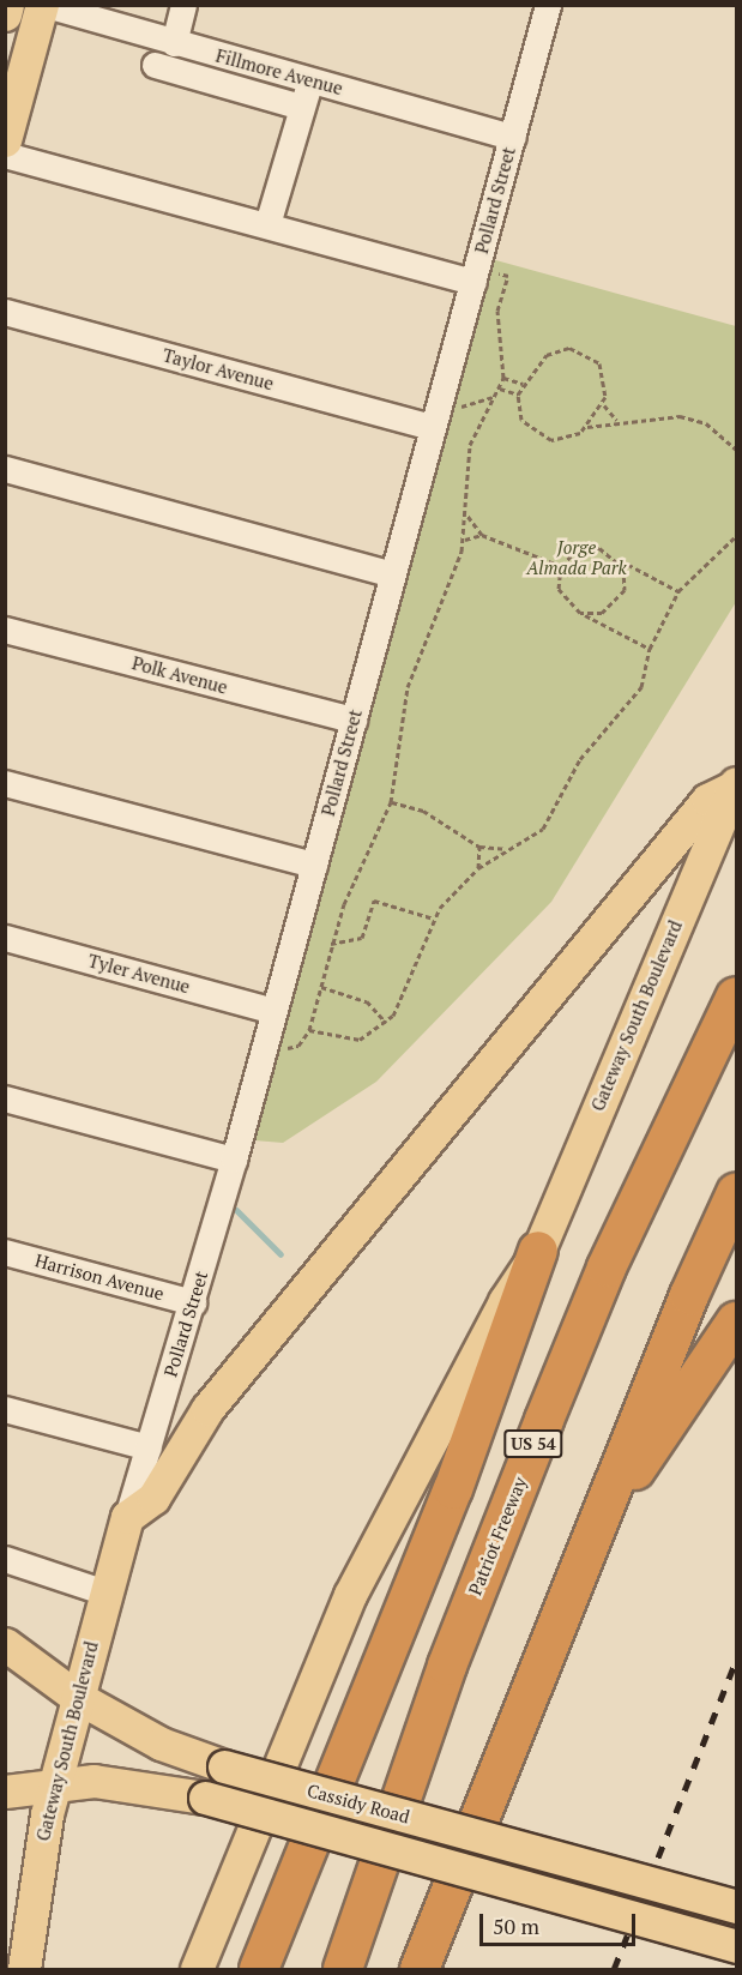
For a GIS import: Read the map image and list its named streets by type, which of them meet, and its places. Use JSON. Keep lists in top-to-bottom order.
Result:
{
  "streets": {
    "highway": ["US 54", "Patriot Freeway"],
    "main road": ["Gateway South Boulevard", "Cassidy Road"],
    "street": [
      "Fillmore Avenue",
      "Pollard Street",
      "Taylor Avenue",
      "Polk Avenue",
      "Tyler Avenue",
      "Harrison Avenue"
    ]
  },
  "crossings": [
    ["Fillmore Avenue", "Pollard Street"],
    ["Pollard Street", "Taylor Avenue"],
    ["Pollard Street", "Polk Avenue"],
    ["Pollard Street", "Tyler Avenue"],
    ["Pollard Street", "Gateway South Boulevard"],
    ["Pollard Street", "Harrison Avenue"],
    ["Gateway South Boulevard", "Cassidy Road"]
  ],
  "parks": ["Jorge Almada Park"],
  "scale_bar": "50 m"
}
